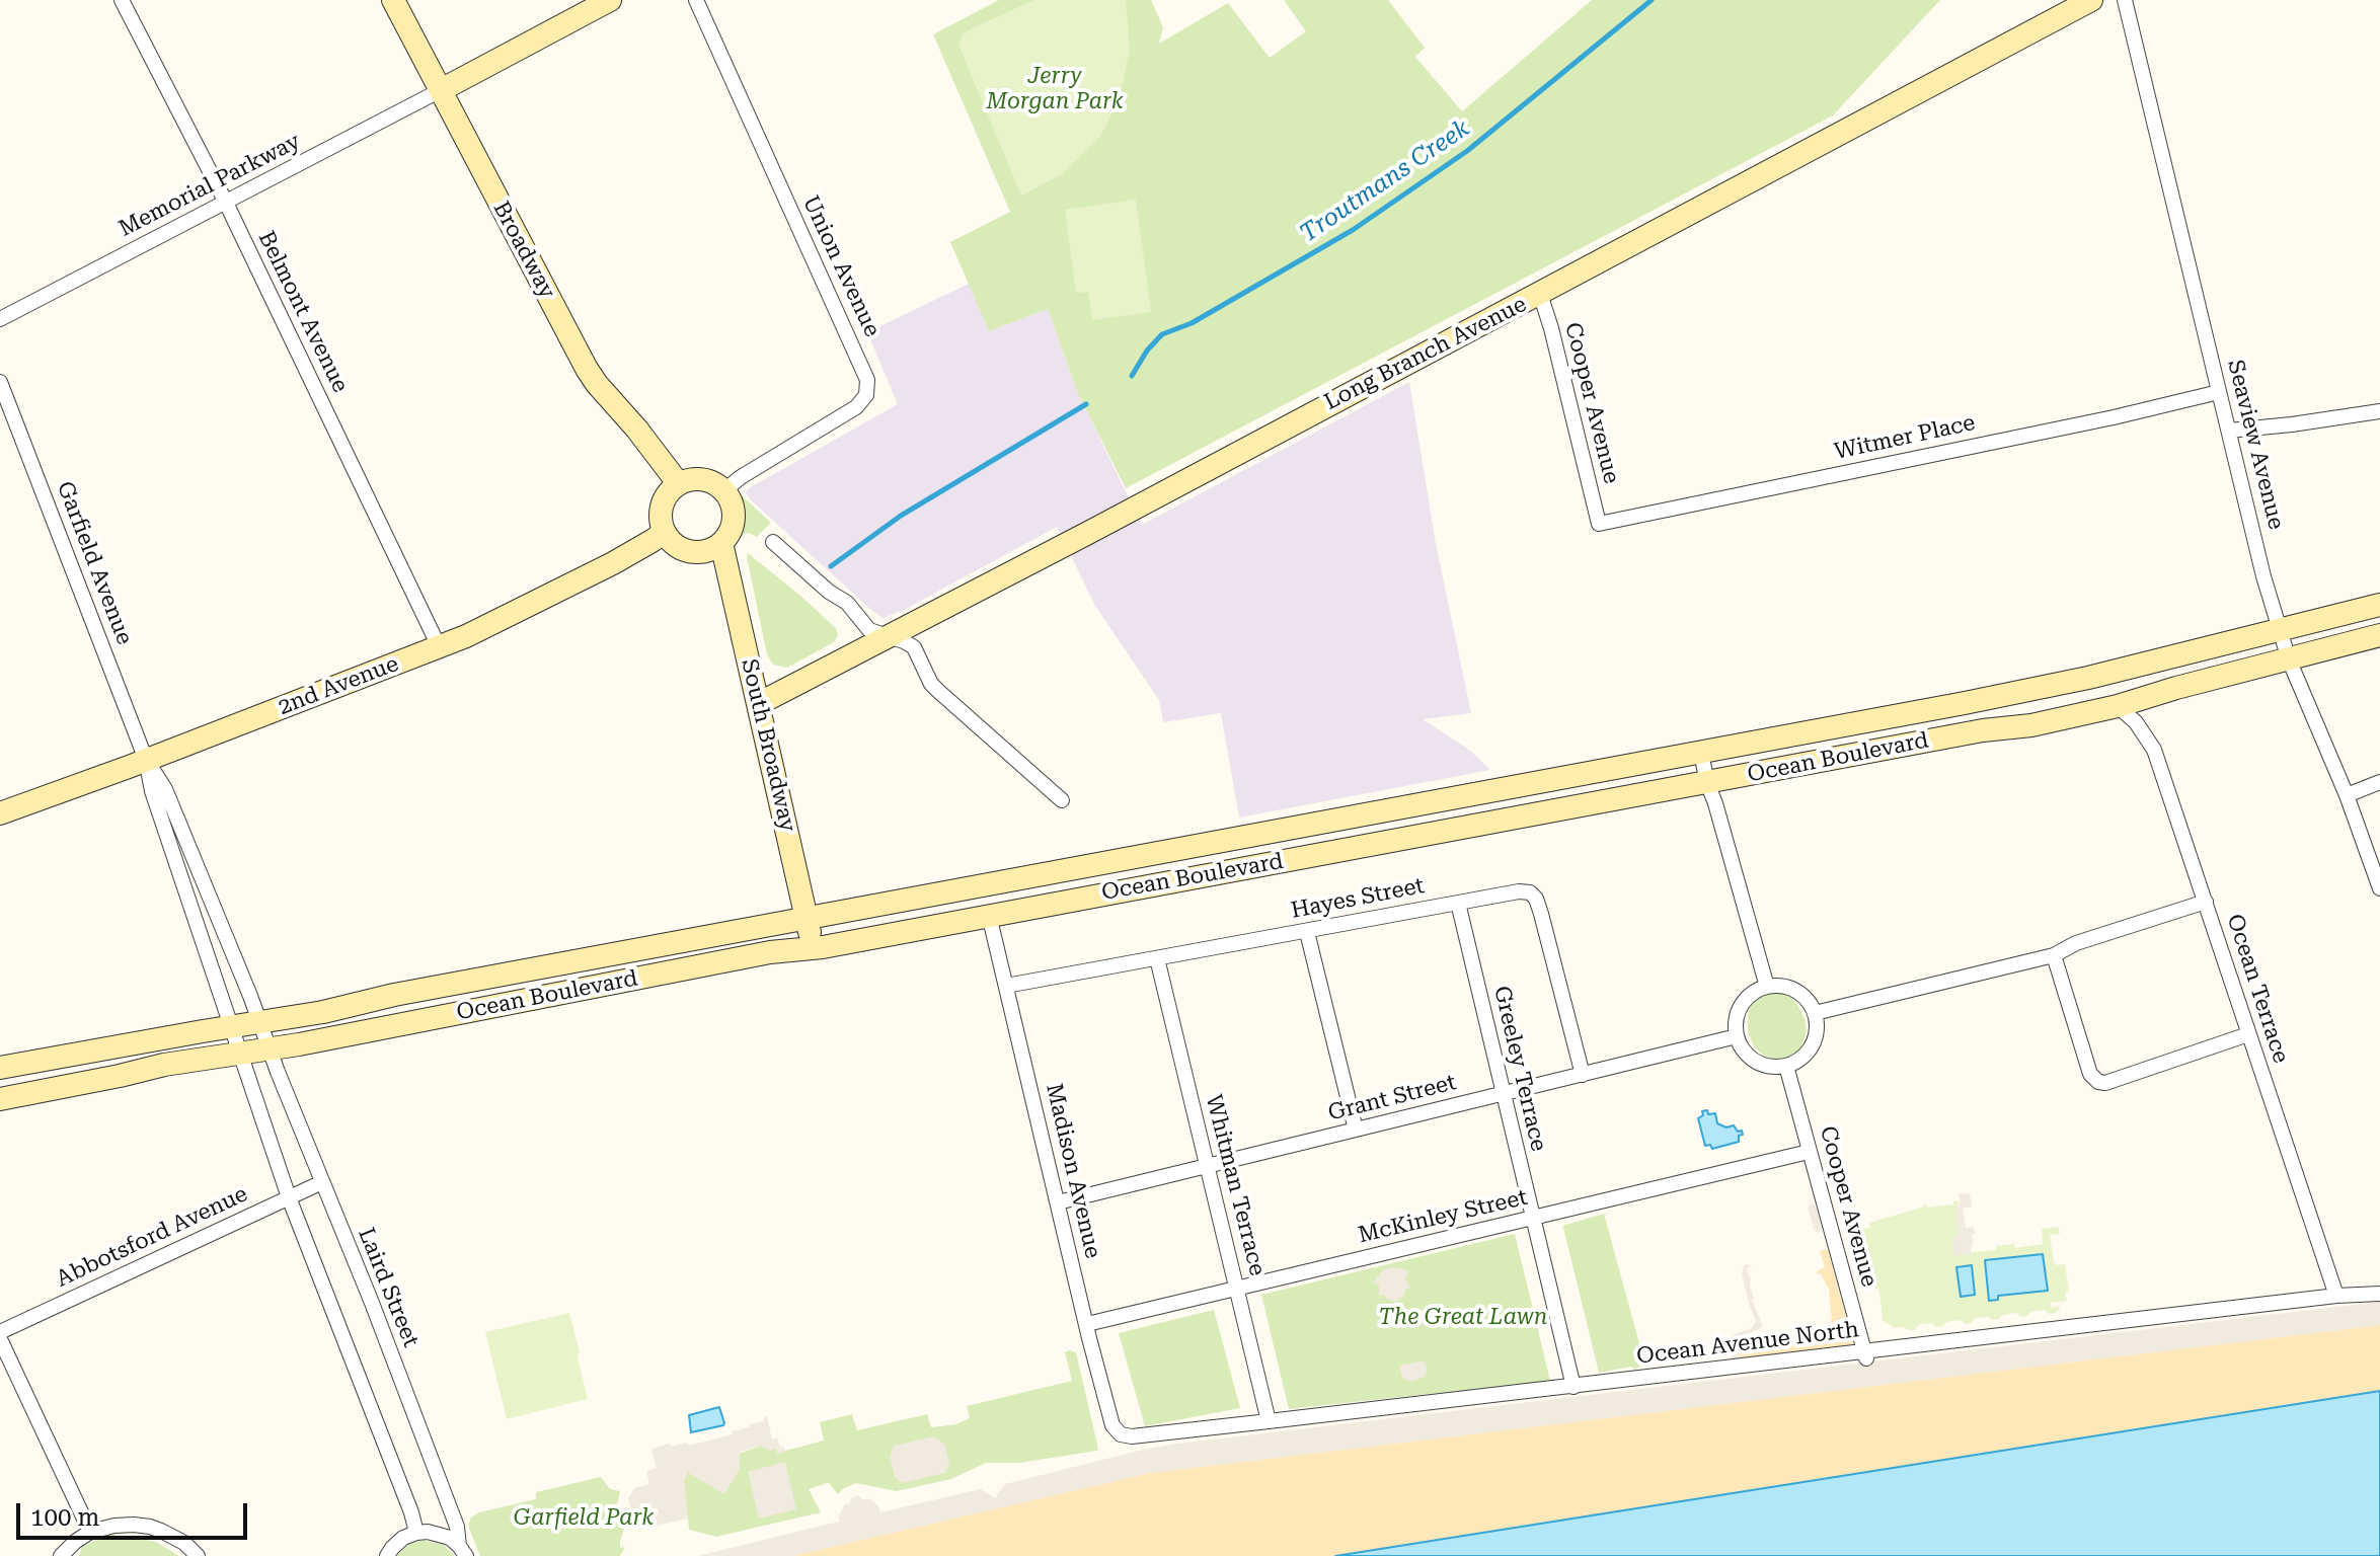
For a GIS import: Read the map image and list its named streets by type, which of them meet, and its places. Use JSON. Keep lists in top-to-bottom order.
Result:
{
  "streets": {
    "main road": [
      "Broadway",
      "Long Branch Avenue",
      "2nd Avenue",
      "South Broadway",
      "Ocean Boulevard"
    ],
    "street": [
      "Memorial Parkway",
      "Union Avenue",
      "Belmont Avenue",
      "Cooper Avenue",
      "Witmer Place",
      "Seaview Avenue",
      "Garfield Avenue",
      "Hayes Street",
      "Ocean Terrace",
      "Greeley Terrace",
      "Grant Street",
      "Madison Avenue",
      "Whitman Terrace",
      "McKinley Street",
      "Abbotsford Avenue",
      "Laird Street",
      "Ocean Avenue North"
    ]
  },
  "crossings": [
    ["Memorial Parkway", "Broadway"],
    ["Memorial Parkway", "Belmont Avenue"],
    ["Broadway", "Union Avenue"],
    ["Broadway", "2nd Avenue"],
    ["Broadway", "South Broadway"],
    ["Union Avenue", "2nd Avenue"],
    ["Union Avenue", "South Broadway"],
    ["Belmont Avenue", "2nd Avenue"],
    ["Long Branch Avenue", "Cooper Avenue"],
    ["Long Branch Avenue", "South Broadway"],
    ["Cooper Avenue", "Witmer Place"],
    ["Cooper Avenue", "Grant Street"],
    ["Cooper Avenue", "McKinley Street"],
    ["Cooper Avenue", "Ocean Avenue North"],
    ["Witmer Place", "Seaview Avenue"],
    ["Seaview Avenue", "Ocean Boulevard"],
    ["Garfield Avenue", "2nd Avenue"],
    ["Garfield Avenue", "Ocean Boulevard"],
    ["Garfield Avenue", "Laird Street"],
    ["2nd Avenue", "South Broadway"],
    ["South Broadway", "Ocean Boulevard"],
    ["Ocean Boulevard", "Ocean Terrace"],
    ["Ocean Boulevard", "Madison Avenue"],
    ["Ocean Boulevard", "Laird Street"],
    ["Hayes Street", "Greeley Terrace"],
    ["Hayes Street", "Grant Street"],
    ["Hayes Street", "Madison Avenue"],
    ["Hayes Street", "Whitman Terrace"],
    ["Ocean Terrace", "Ocean Avenue North"],
    ["Greeley Terrace", "Grant Street"],
    ["Greeley Terrace", "McKinley Street"],
    ["Greeley Terrace", "Ocean Avenue North"],
    ["Grant Street", "Madison Avenue"],
    ["Grant Street", "Whitman Terrace"],
    ["Madison Avenue", "McKinley Street"],
    ["Madison Avenue", "Ocean Avenue North"],
    ["Whitman Terrace", "McKinley Street"],
    ["Whitman Terrace", "Ocean Avenue North"],
    ["Abbotsford Avenue", "Laird Street"]
  ],
  "water": ["Troutmans Creek"],
  "parks": ["Jerry Morgan Park", "The Great Lawn", "Garfield Park"],
  "scale_bar": "100 m"
}
